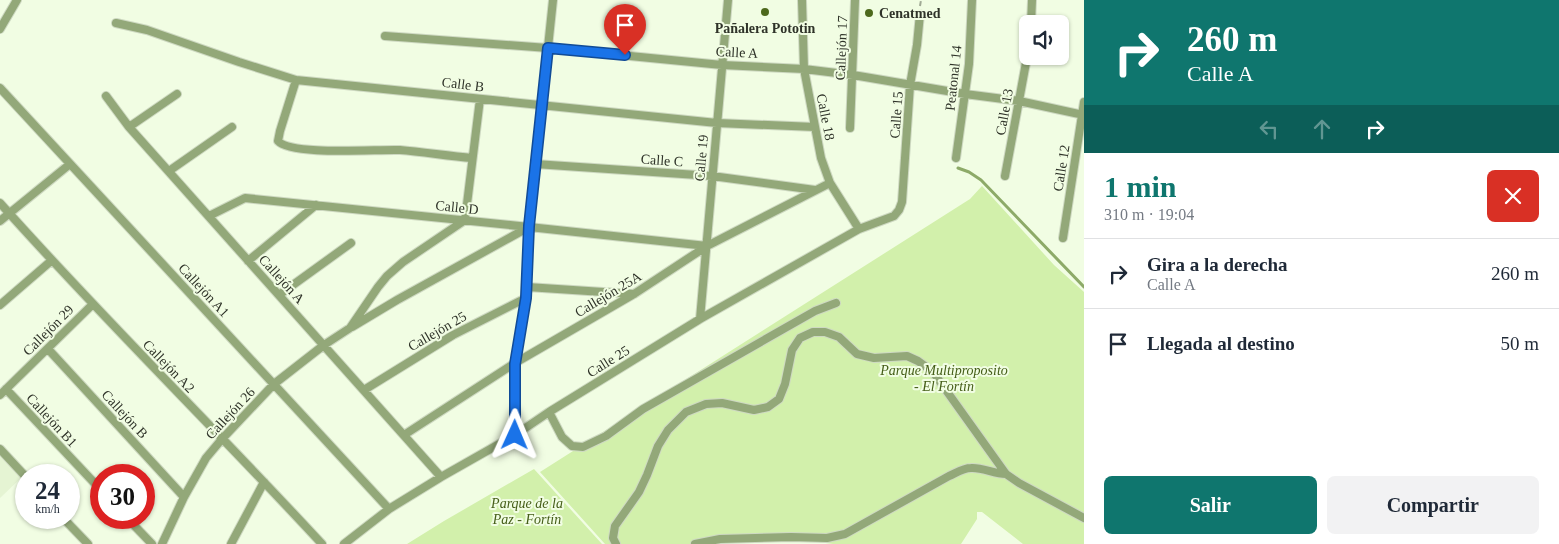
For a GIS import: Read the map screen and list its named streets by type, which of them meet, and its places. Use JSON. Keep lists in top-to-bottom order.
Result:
{
  "streets": {
    "street": [
      "Callejón 17",
      "Calle A",
      "Peatonal 14",
      "Calle B",
      "Calle 13",
      "Calle 15",
      "Calle 18",
      "Calle 19",
      "Calle C",
      "Calle 12",
      "Calle D",
      "Callejón A",
      "Callejón A1",
      "Callejón 25A",
      "Callejón 29",
      "Callejón 25",
      "Calle 25",
      "Callejón A2",
      "Callejón 26",
      "Callejón B",
      "Callejón B1"
    ]
  },
  "crossings": [
    ["Callejón 17", "Calle A"],
    ["Calle A", "Peatonal 14"],
    ["Calle A", "Calle 13"],
    ["Calle A", "Calle 15"],
    ["Calle A", "Calle 18"],
    ["Calle A", "Calle 19"],
    ["Calle A", "Calle 12"],
    ["Calle B", "Calle 18"],
    ["Calle B", "Calle 19"],
    ["Calle 15", "Calle 25"],
    ["Calle 18", "Callejón 25A"],
    ["Calle 18", "Calle 25"],
    ["Calle 19", "Calle C"],
    ["Calle 19", "Calle D"],
    ["Calle 19", "Callejón 25A"],
    ["Calle 19", "Calle 25"],
    ["Calle C", "Callejón 25A"],
    ["Calle D", "Callejón A"],
    ["Calle D", "Callejón 25A"],
    ["Calle D", "Callejón 26"],
    ["Callejón A", "Callejón 25A"],
    ["Callejón A", "Callejón 25"],
    ["Callejón A", "Calle 25"],
    ["Callejón A", "Callejón 26"],
    ["Callejón A1", "Calle 25"],
    ["Callejón A1", "Callejón 26"],
    ["Callejón 29", "Callejón A2"],
    ["Callejón 29", "Callejón B"],
    ["Callejón 29", "Callejón B1"],
    ["Callejón A2", "Callejón 26"],
    ["Callejón 26", "Callejón B"]
  ],
  "parks": ["Parque Multiproposito - El Fortín", "Parque de la Paz - Fortín"],
  "places": ["Pañalera Pototin", "Cenatmed"],
  "page": {
    "turn": ["260 m", "Calle A"],
    "heading": ["1 min", "310 m · 19:04"],
    "list": [
      {
        "name": "Gira a la derecha",
        "note": "Calle A",
        "value": "260 m"
      },
      {
        "name": "Llegada al destino",
        "value": "50 m"
      }
    ],
    "speed": "24 km/h",
    "limit": "30",
    "buttons": ["Salir", "Compartir"]
  }
}
